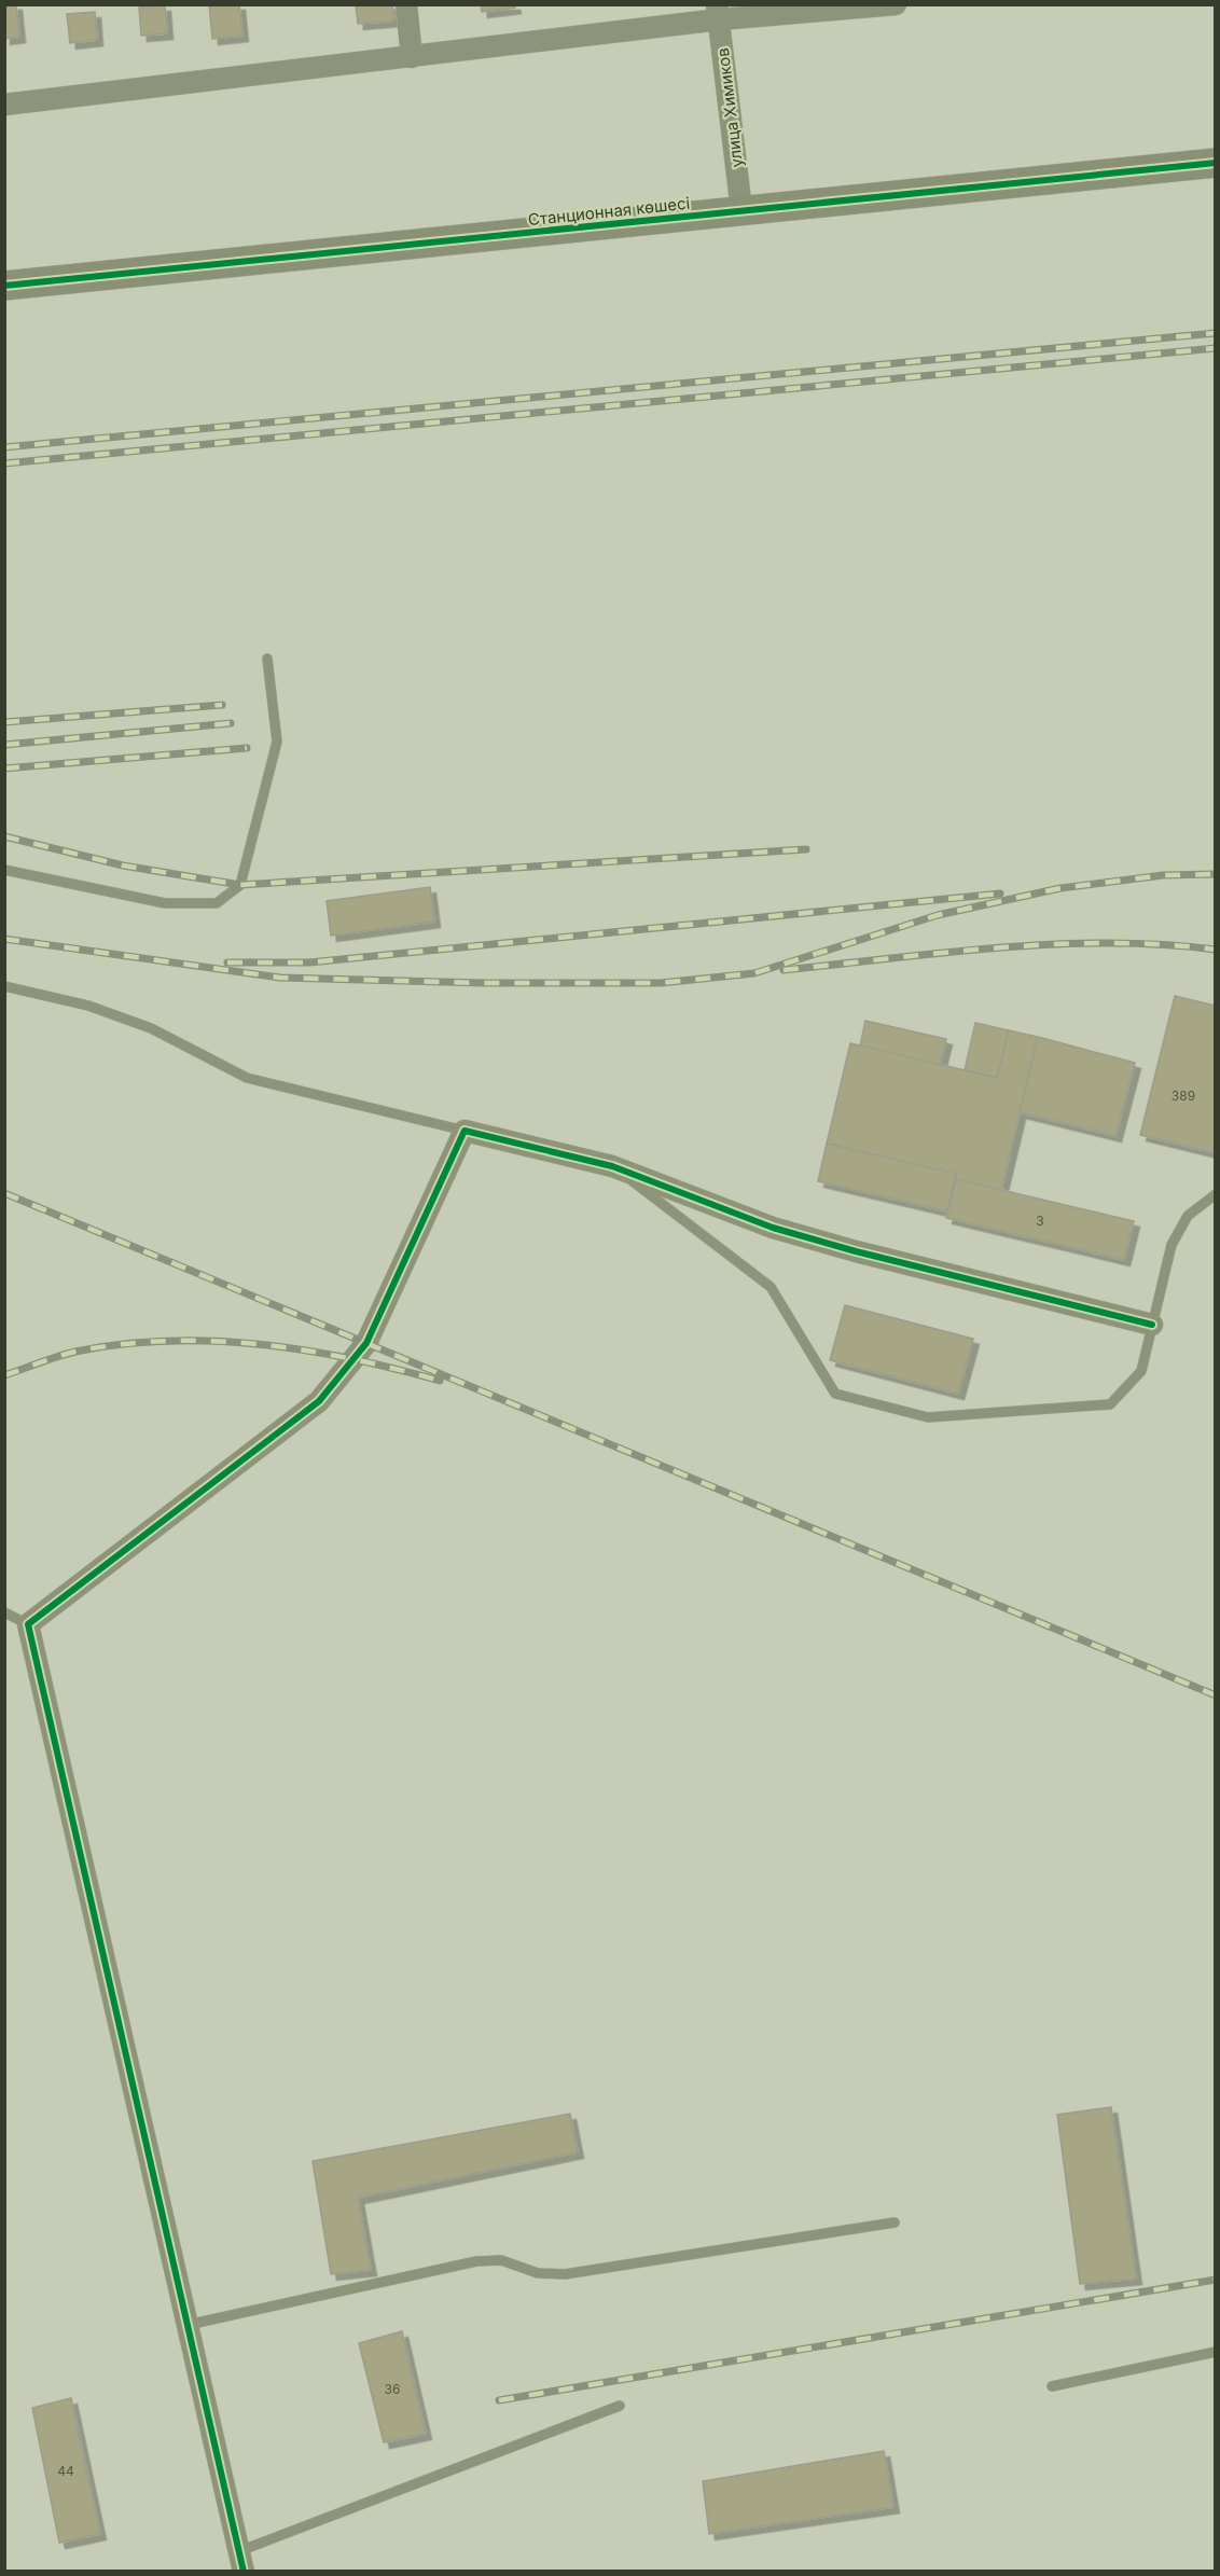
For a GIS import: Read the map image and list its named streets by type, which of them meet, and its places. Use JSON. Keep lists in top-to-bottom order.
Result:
{
  "streets": {
    "street": ["улица Химиков", "Станционная көшесі"]
  },
  "crossings": [
    ["улица Химиков", "Станционная көшесі"]
  ],
  "house_numbers": [
    "389",
    "3",
    "36",
    "44"
  ]
}
